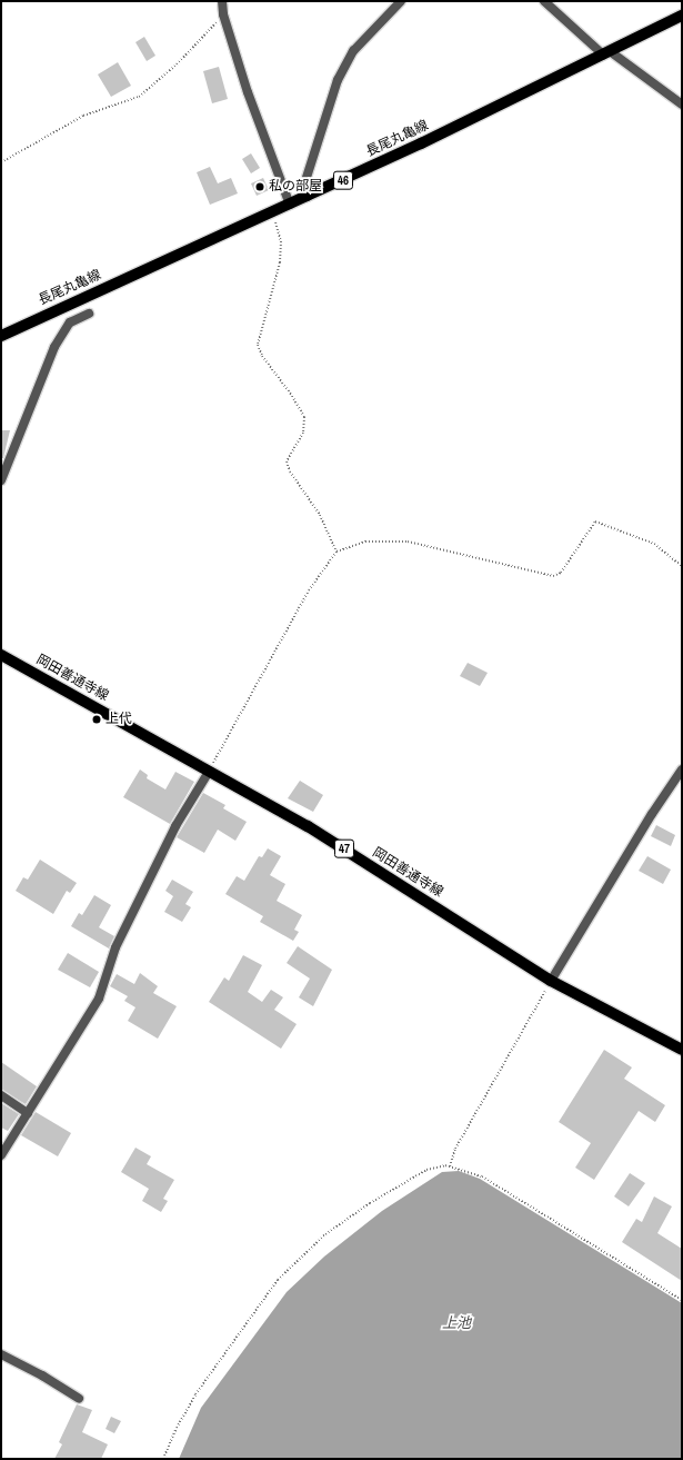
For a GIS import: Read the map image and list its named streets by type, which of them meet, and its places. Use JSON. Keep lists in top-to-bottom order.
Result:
{
  "streets": {
    "main road": [
      "長尾丸亀線",
      "46",
      "岡田善通寺線",
      "47"
    ]
  },
  "water": ["上池"],
  "places": ["私の部屋", "上代"]
}
